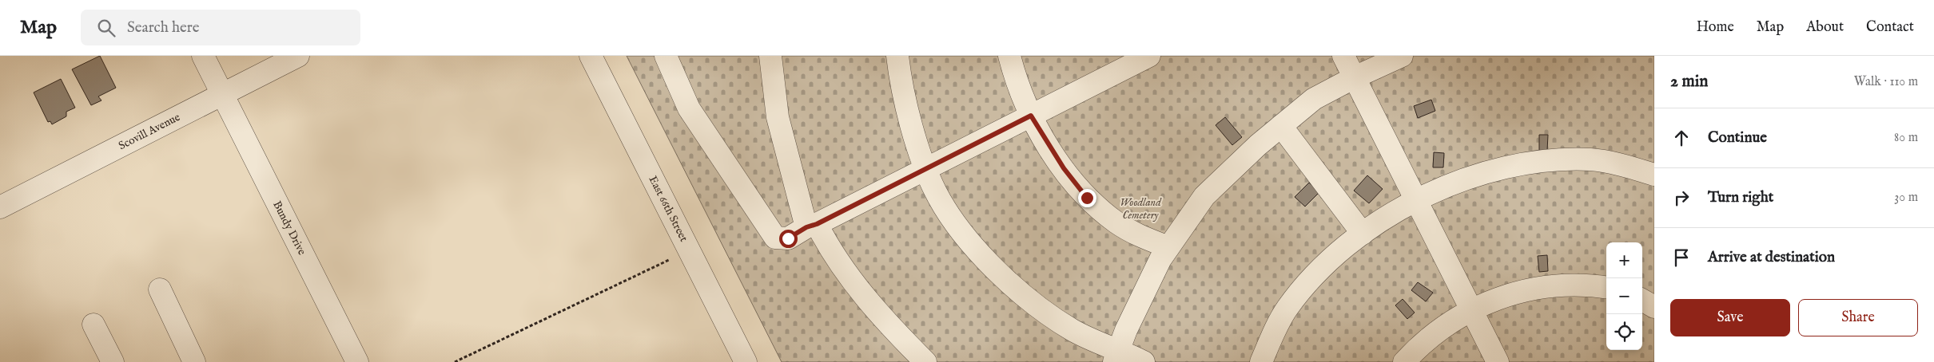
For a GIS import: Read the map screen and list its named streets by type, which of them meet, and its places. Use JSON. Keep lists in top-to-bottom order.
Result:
{
  "streets": {
    "street": ["Scovill Avenue", "East 66th Street", "Bundy Drive"]
  },
  "crossings": [
    ["Scovill Avenue", "Bundy Drive"]
  ],
  "parks": ["Woodland Cemetery"],
  "page": {
    "header": "Map",
    "search": "Search here",
    "nav": [
      "Home",
      "Map",
      "About",
      "Contact"
    ],
    "heading": ["2 min", "Walk · 110 m"],
    "list": [
      ["Continue", "80 m"],
      ["Turn right", "30 m"],
      "Arrive at destination"
    ],
    "map_buttons": ["+", "−"],
    "buttons": ["Save", "Share"]
  }
}
